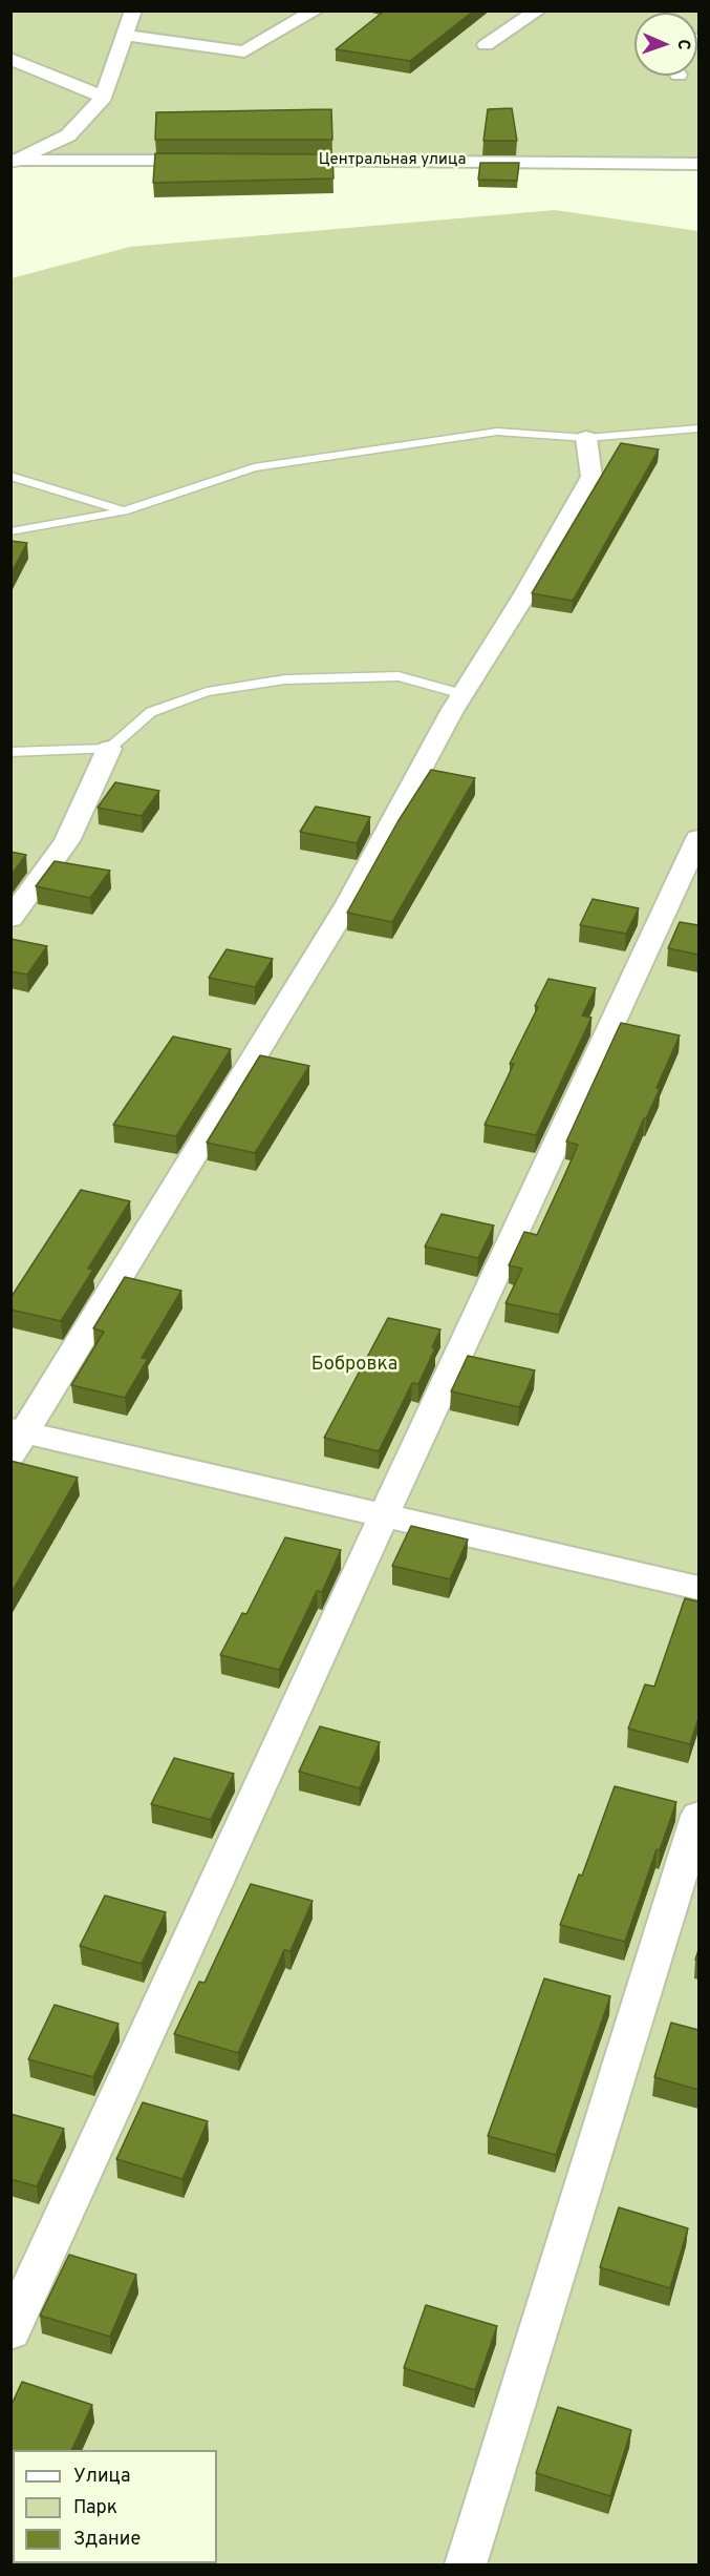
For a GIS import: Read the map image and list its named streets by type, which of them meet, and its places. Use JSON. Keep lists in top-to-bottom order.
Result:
{
  "streets": {
    "street": ["Центральная улица"]
  },
  "parks": ["Бобровка"],
  "legend": ["Улица", "Парк", "Здание"],
  "north": "right"
}
